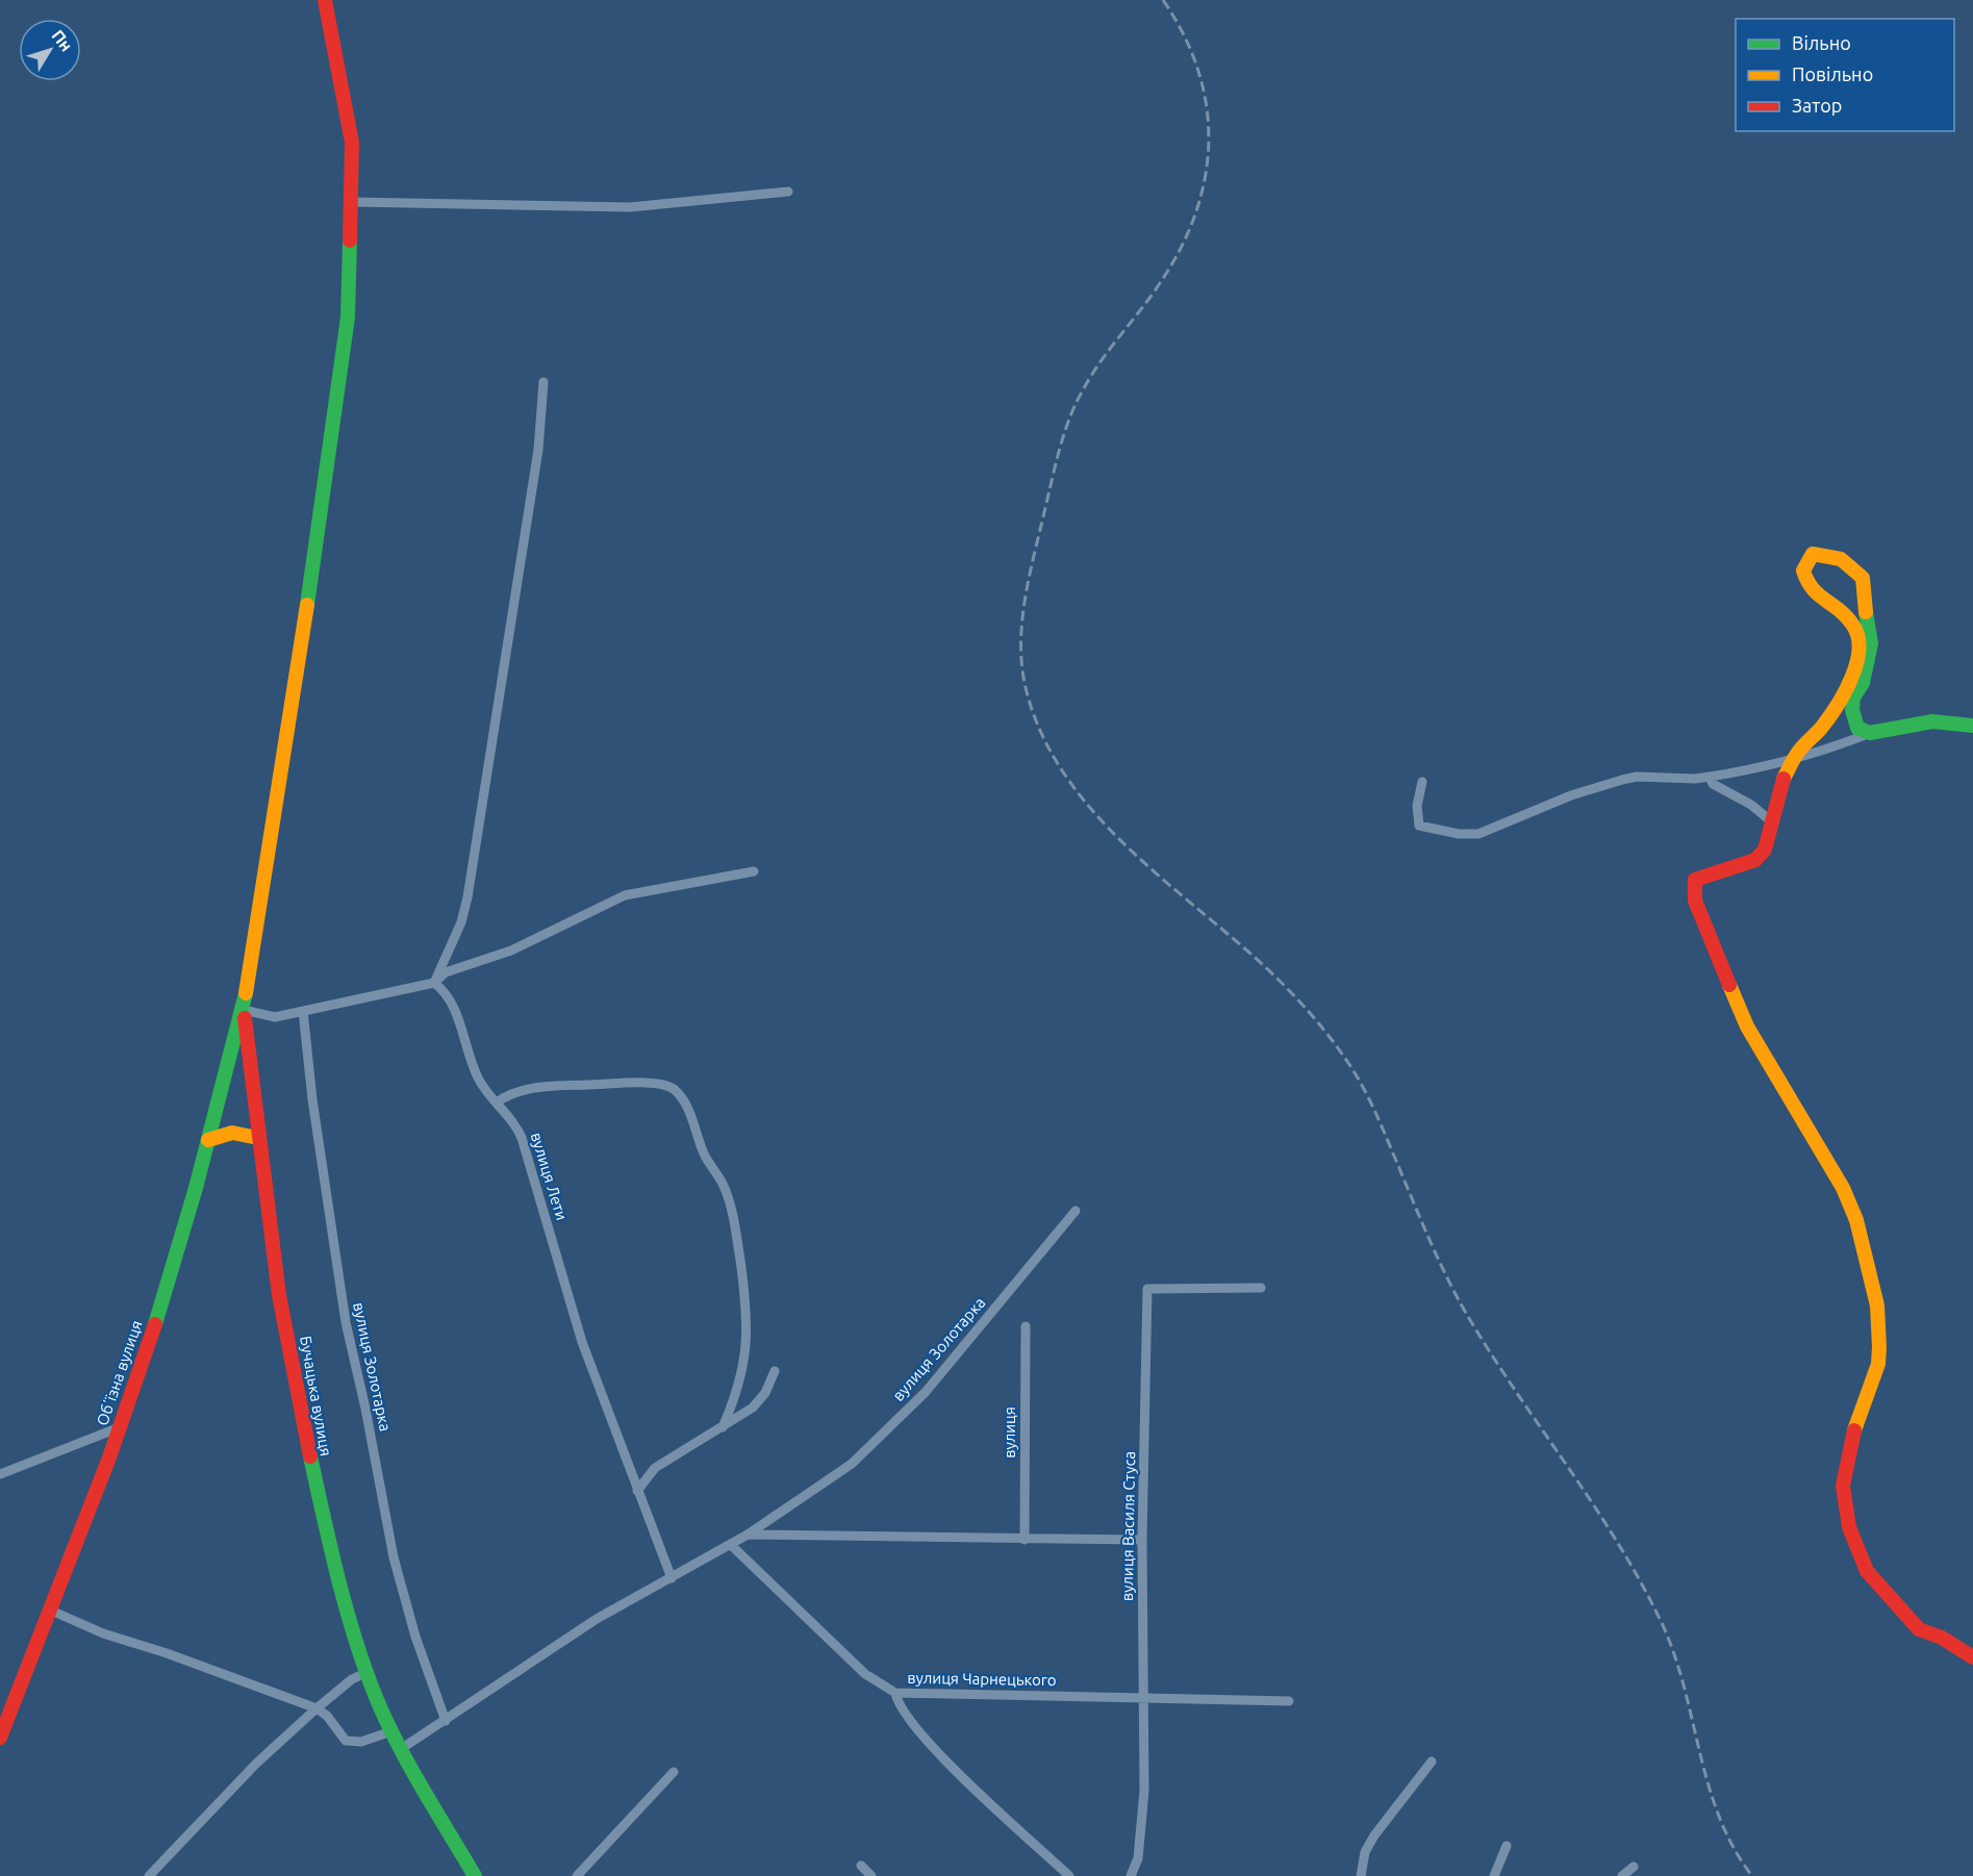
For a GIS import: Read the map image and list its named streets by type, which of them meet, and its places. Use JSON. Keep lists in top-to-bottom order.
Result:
{
  "streets": {
    "main road": ["Обʼїзна вулиця", "Бучацька вулиця"],
    "street": [
      "вулиця Лети",
      "вулиця Золотарка",
      "вулиця",
      "вулиця Василя Стуса",
      "вулиця Чарнецького"
    ]
  },
  "crossings": [
    ["вулиця Лети", "вулиця Золотарка"],
    ["вулиця Золотарка", "Бучацька вулиця"],
    ["вулиця Золотарка", "вулиця Чарнецького"],
    ["Обʼїзна вулиця", "Бучацька вулиця"],
    ["вулиця Василя Стуса", "вулиця Чарнецького"]
  ],
  "legend": ["Вільно", "Повільно", "Затор"],
  "north": "top right"
}
